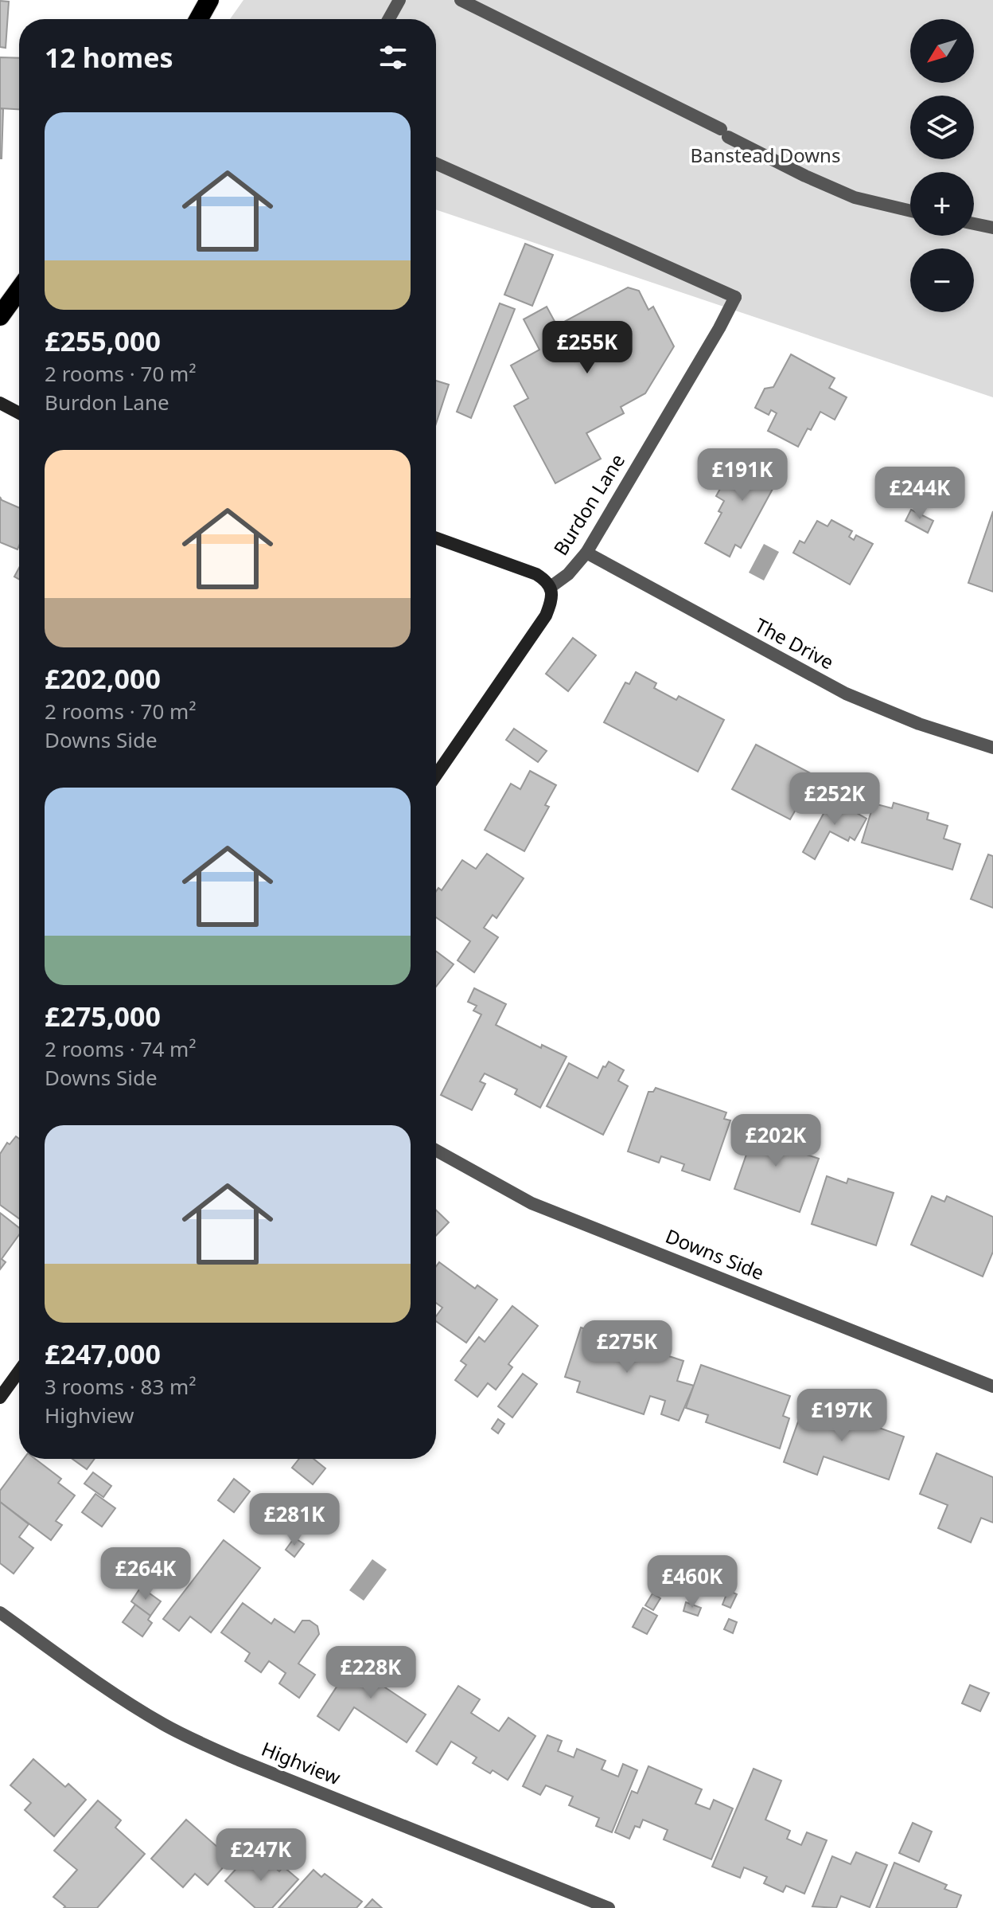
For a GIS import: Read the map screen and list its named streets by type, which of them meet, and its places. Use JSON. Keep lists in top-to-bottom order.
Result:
{
  "streets": {
    "street": [
      "Burdon Lane",
      "The Drive",
      "Downs Side",
      "Highview"
    ]
  },
  "crossings": [
    ["Burdon Lane", "The Drive"]
  ],
  "parks": ["Banstead Downs"],
  "north": "bottom left",
  "page": {
    "map_buttons": ["+", "−"],
    "heading": "12 homes",
    "list": [
      {
        "name": "£255,000",
        "note": "2 rooms · 70 m² · Burdon Lane"
      },
      {
        "name": "£202,000",
        "note": "2 rooms · 70 m² · Downs Side"
      },
      {
        "name": "£275,000",
        "note": "2 rooms · 74 m² · Downs Side"
      },
      {
        "name": "£247,000",
        "note": "3 rooms · 83 m² · Highview"
      }
    ],
    "price": [
      "£255K",
      "£191K",
      "£244K",
      "£252K",
      "£202K",
      "£275K",
      "£197K",
      "£281K",
      "£264K",
      "£460K",
      "£228K",
      "£247K"
    ]
  }
}
